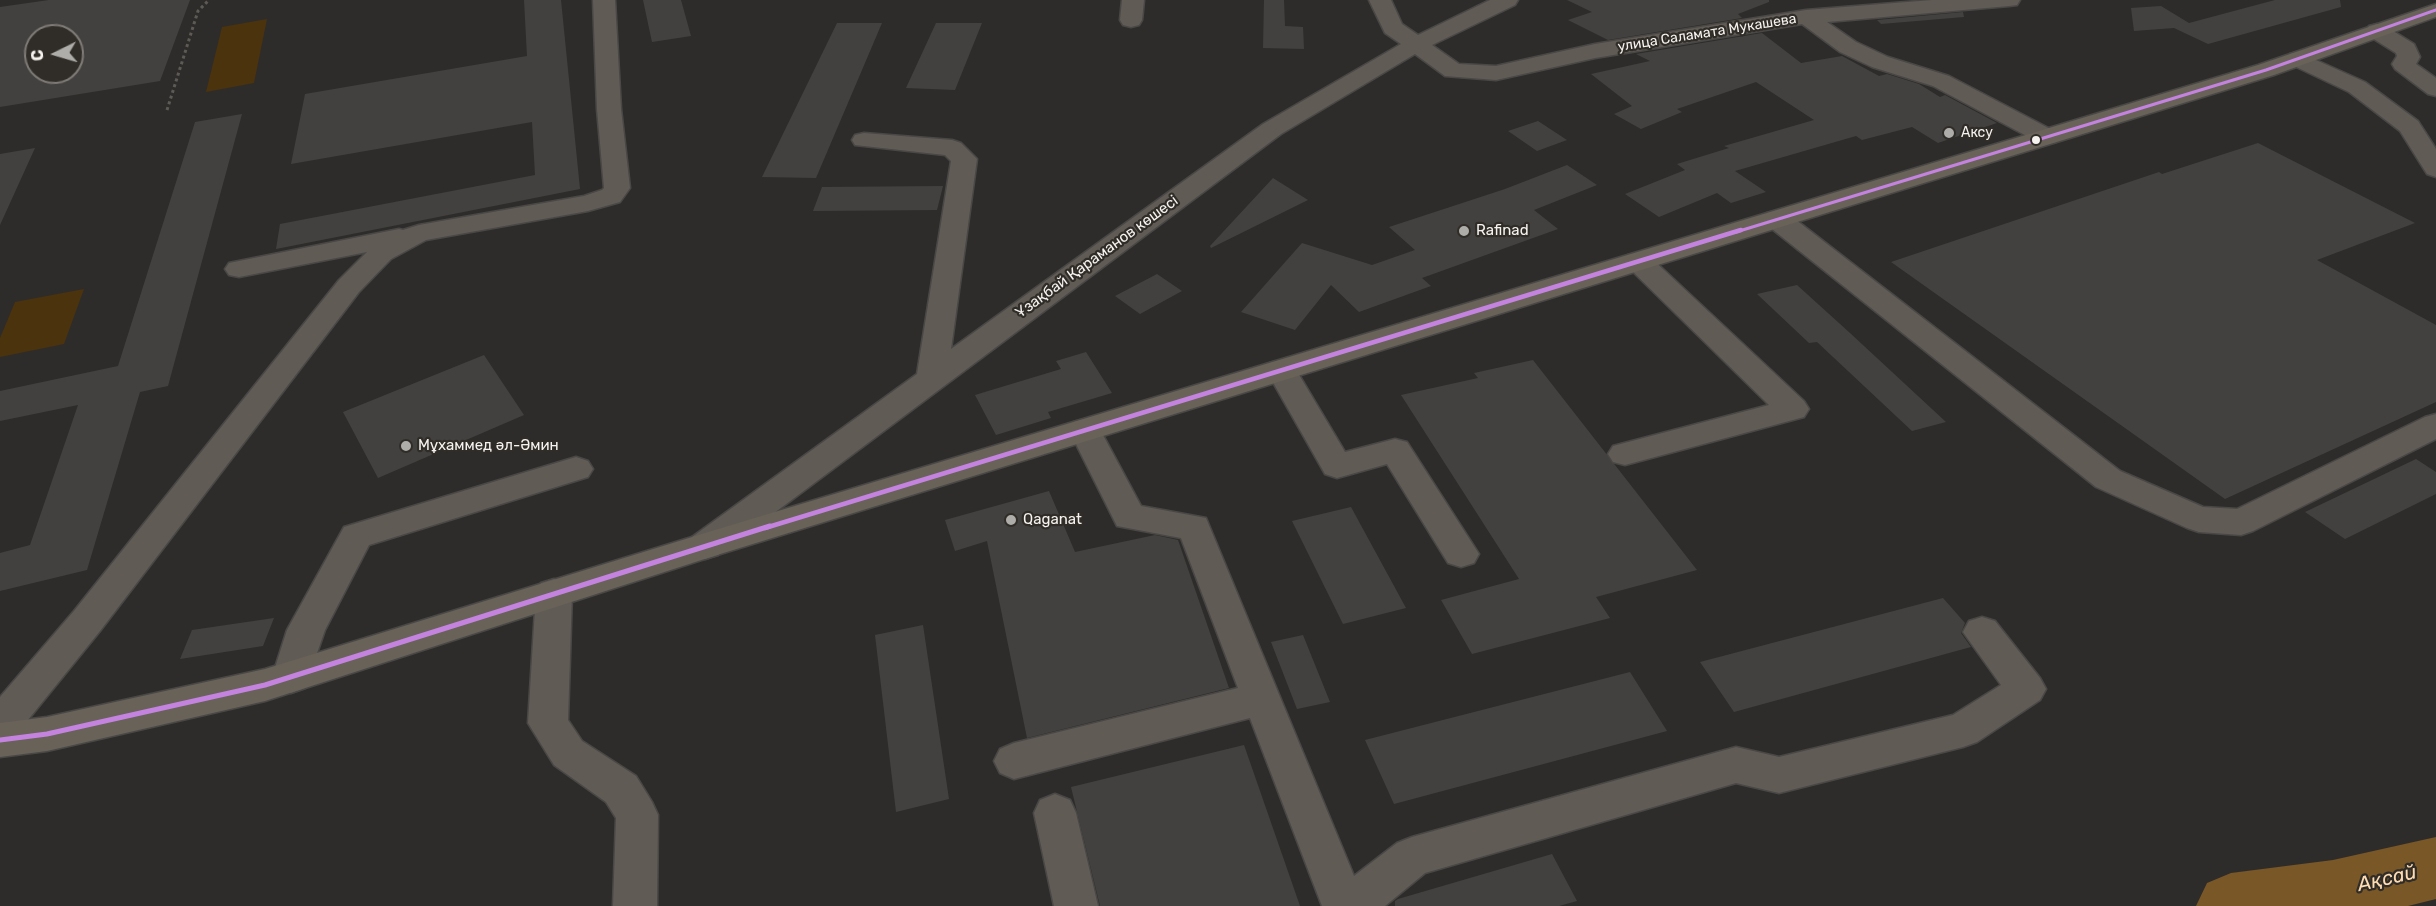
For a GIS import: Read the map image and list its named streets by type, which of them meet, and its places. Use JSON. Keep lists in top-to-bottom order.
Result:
{
  "streets": {
    "street": ["улица Саламата Мукашева", "Ұзақбай Қараманов көшесі"]
  },
  "crossings": [
    ["улица Саламата Мукашева", "Ұзақбай Қараманов көшесі"]
  ],
  "water": ["Ақсай"],
  "places": [
    "Аксу",
    "Rafinad",
    "Мұхаммед әл-Әмин",
    "Qaganat"
  ],
  "north": "left"
}
